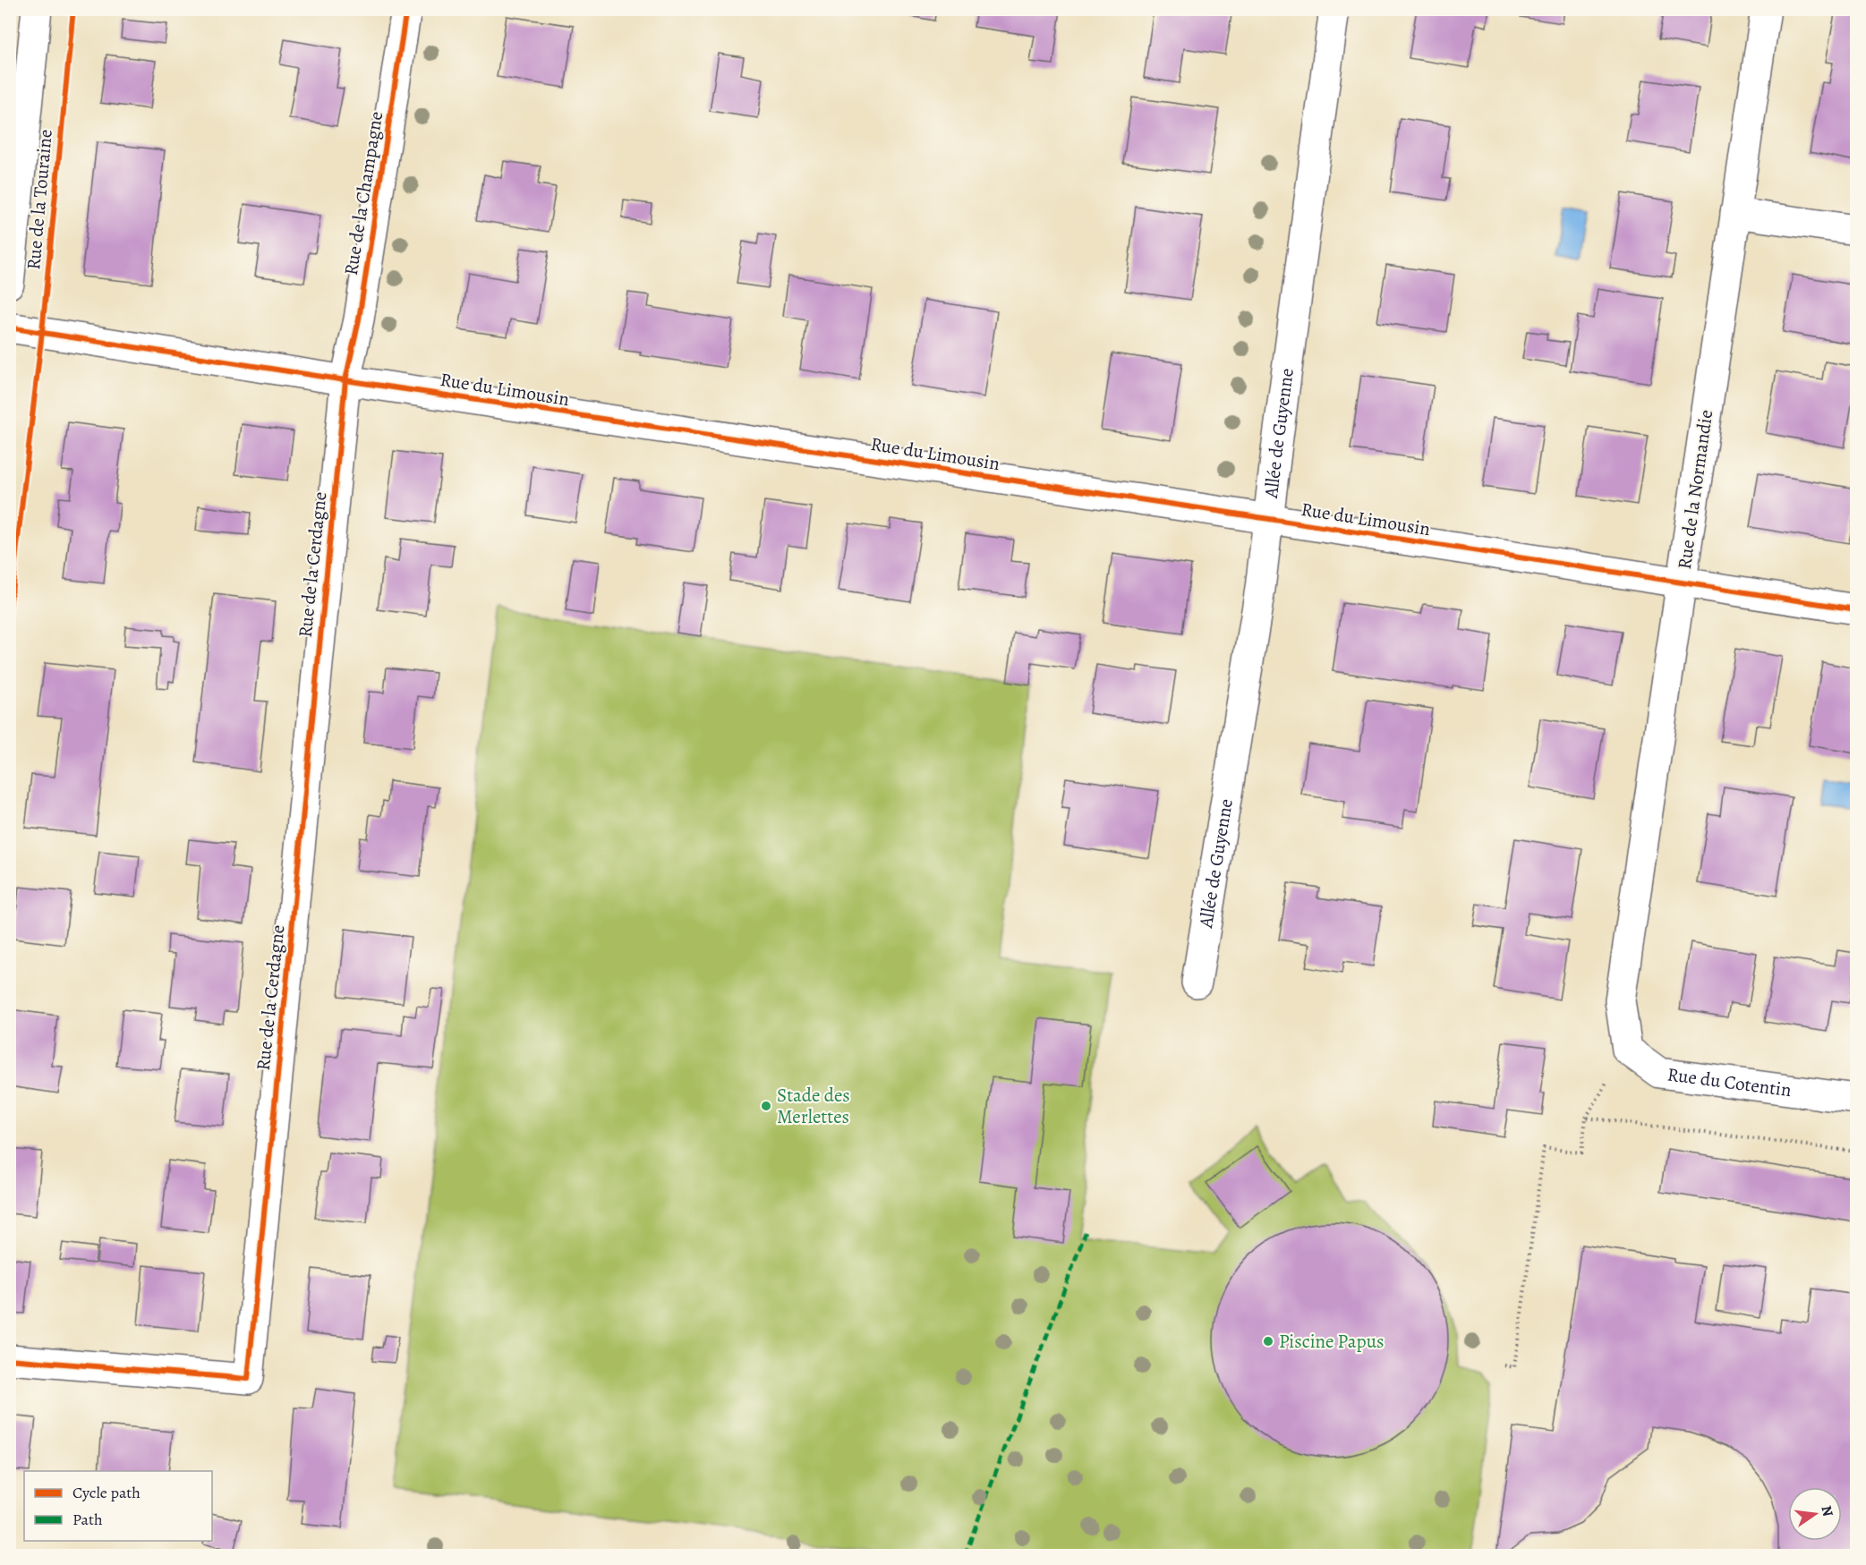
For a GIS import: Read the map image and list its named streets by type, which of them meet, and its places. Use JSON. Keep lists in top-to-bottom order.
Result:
{
  "streets": {
    "street": [
      "Rue de la Champagne",
      "Rue de la Touraine",
      "Rue du Limousin",
      "Allée de Guyenne",
      "Rue de la Normandie",
      "Rue de la Cerdagne",
      "Rue du Cotentin"
    ]
  },
  "crossings": [
    ["Rue de la Champagne", "Rue du Limousin"],
    ["Rue de la Champagne", "Rue de la Cerdagne"],
    ["Rue du Limousin", "Allée de Guyenne"],
    ["Rue du Limousin", "Rue de la Normandie"],
    ["Rue du Limousin", "Rue de la Cerdagne"],
    ["Rue de la Normandie", "Rue du Cotentin"]
  ],
  "places": ["Stade des Merlettes", "Piscine Papus"],
  "legend": ["Cycle path", "Path"],
  "north": "right"
}
